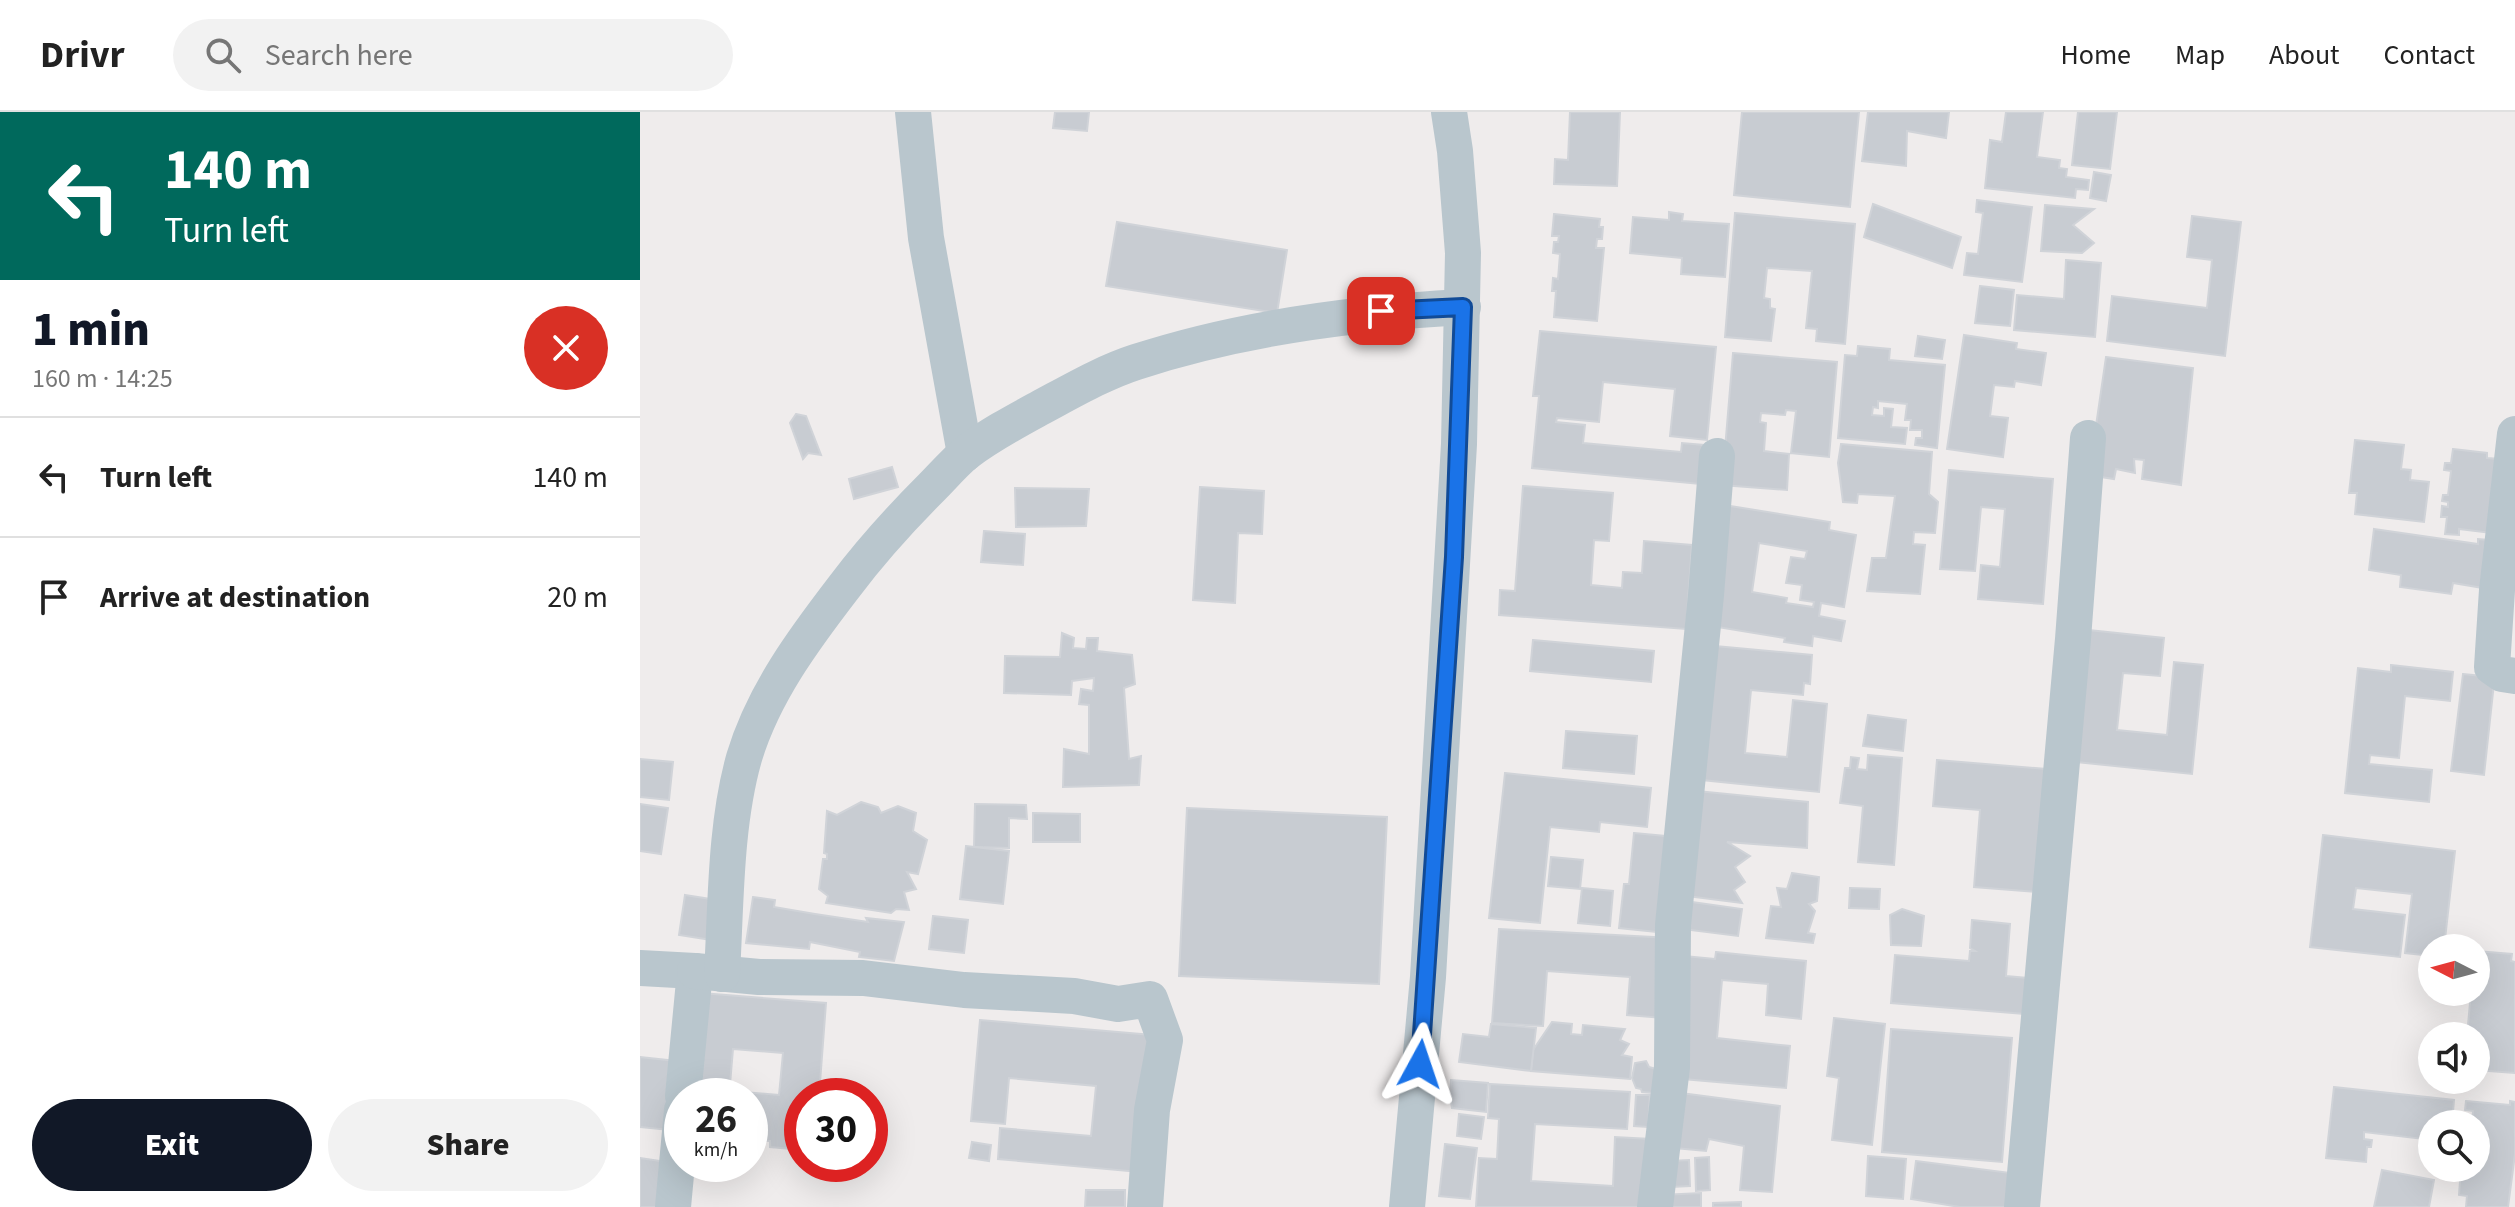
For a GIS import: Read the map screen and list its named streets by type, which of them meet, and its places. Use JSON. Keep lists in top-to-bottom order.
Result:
{
  "north": "left",
  "page": {
    "header": "Drivr",
    "search": "Search here",
    "nav": [
      "Home",
      "Map",
      "About",
      "Contact"
    ],
    "turn": ["140 m", "Turn left"],
    "heading": ["1 min", "160 m · 14:25"],
    "list": [
      {
        "name": "Turn left",
        "value": "140 m"
      },
      {
        "name": "Arrive at destination",
        "value": "20 m"
      }
    ],
    "speed": "26 km/h",
    "limit": "30",
    "buttons": ["Exit", "Share"]
  }
}
